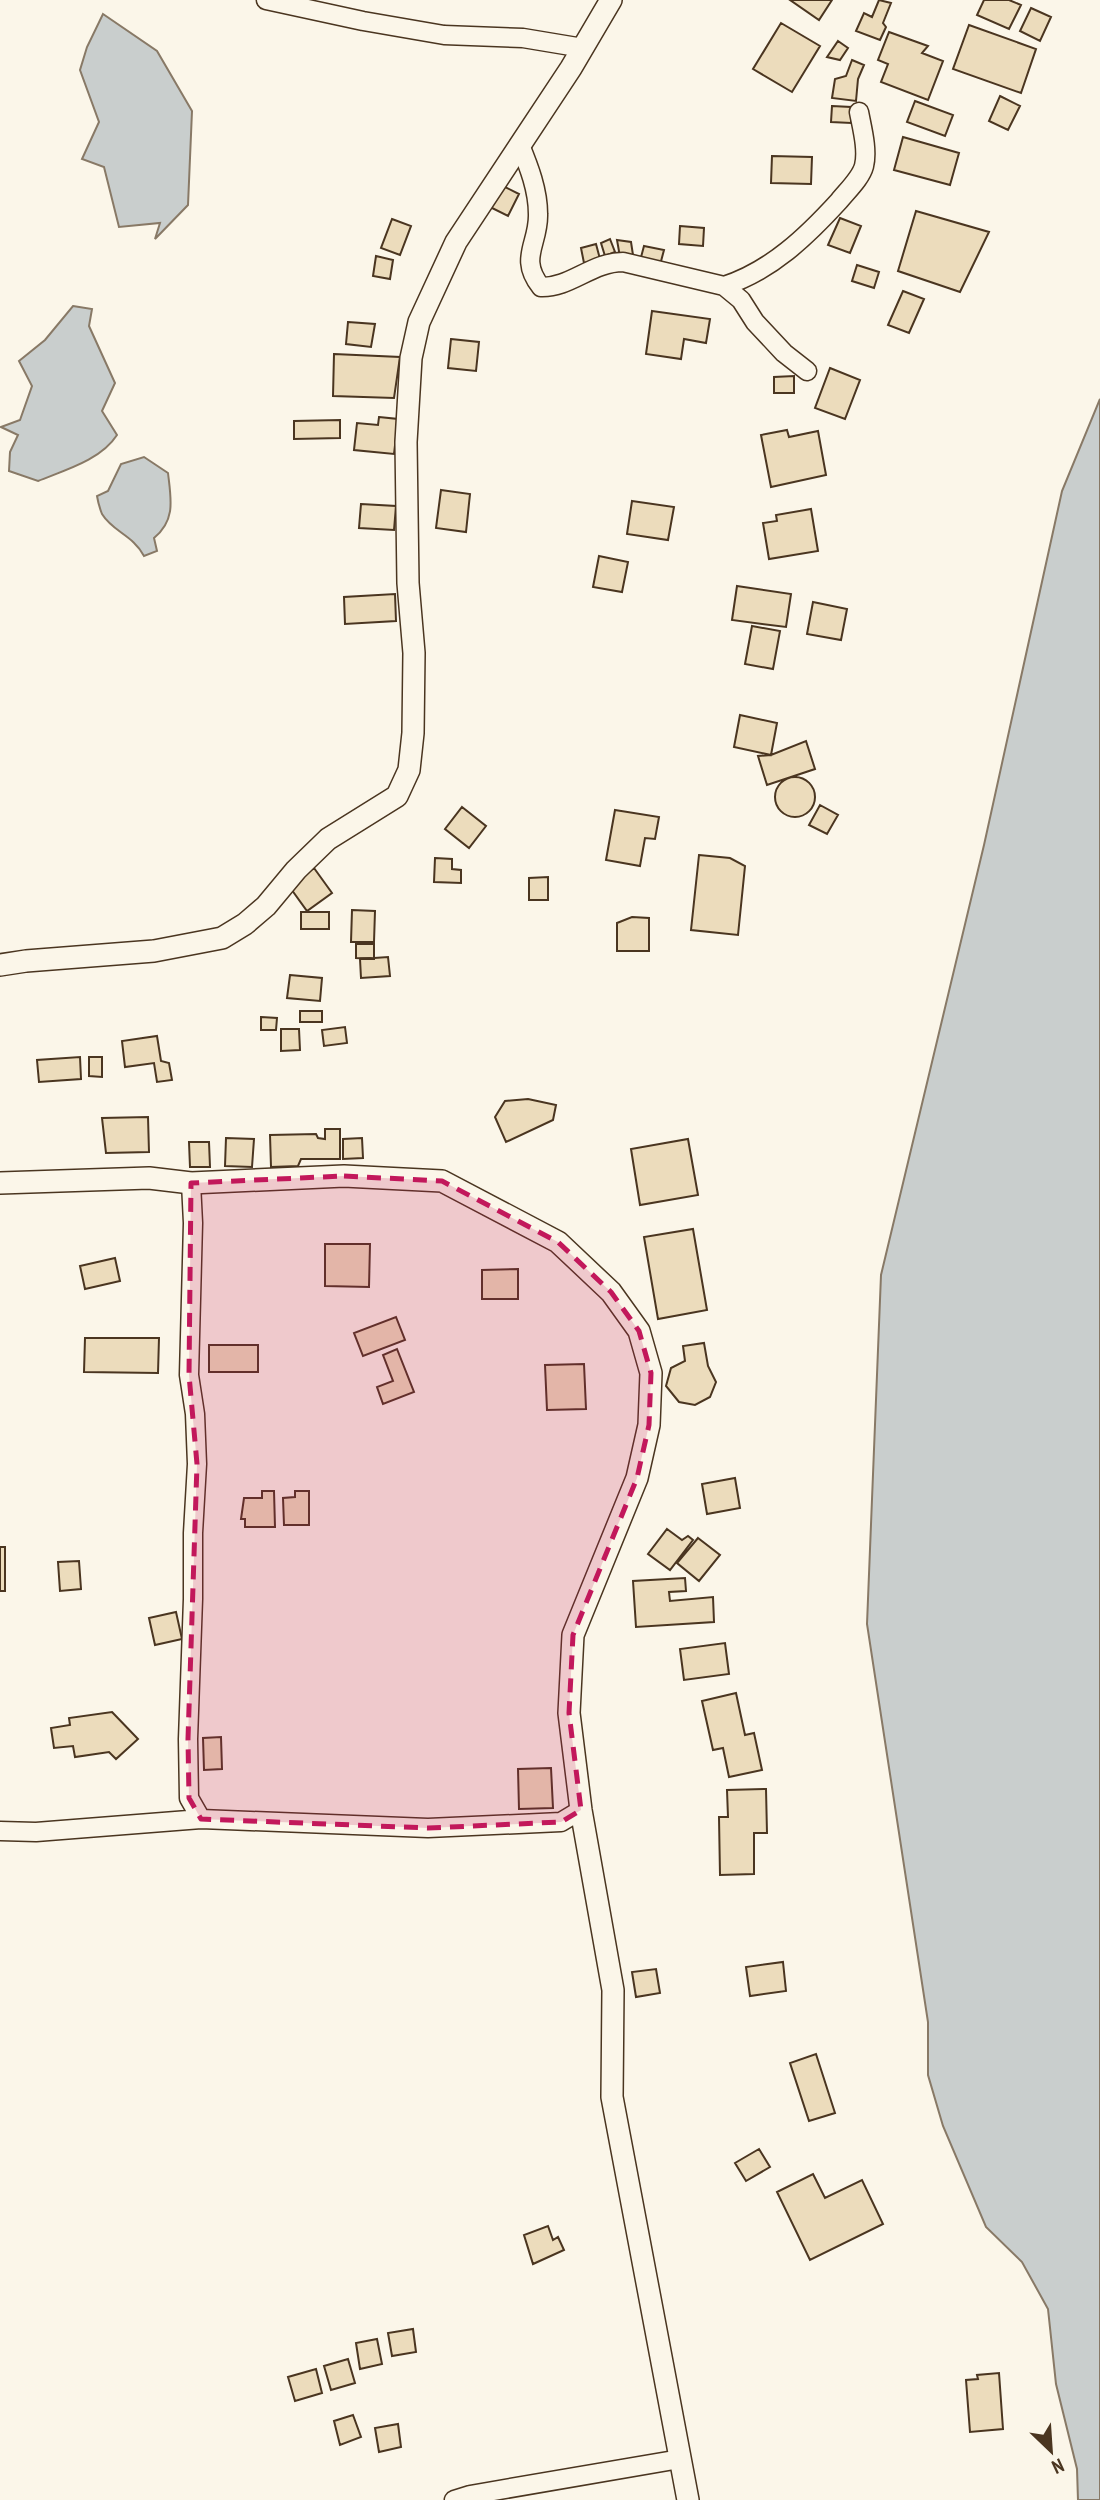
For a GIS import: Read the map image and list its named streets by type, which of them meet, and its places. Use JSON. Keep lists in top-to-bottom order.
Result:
{
  "north": "bottom right"
}
